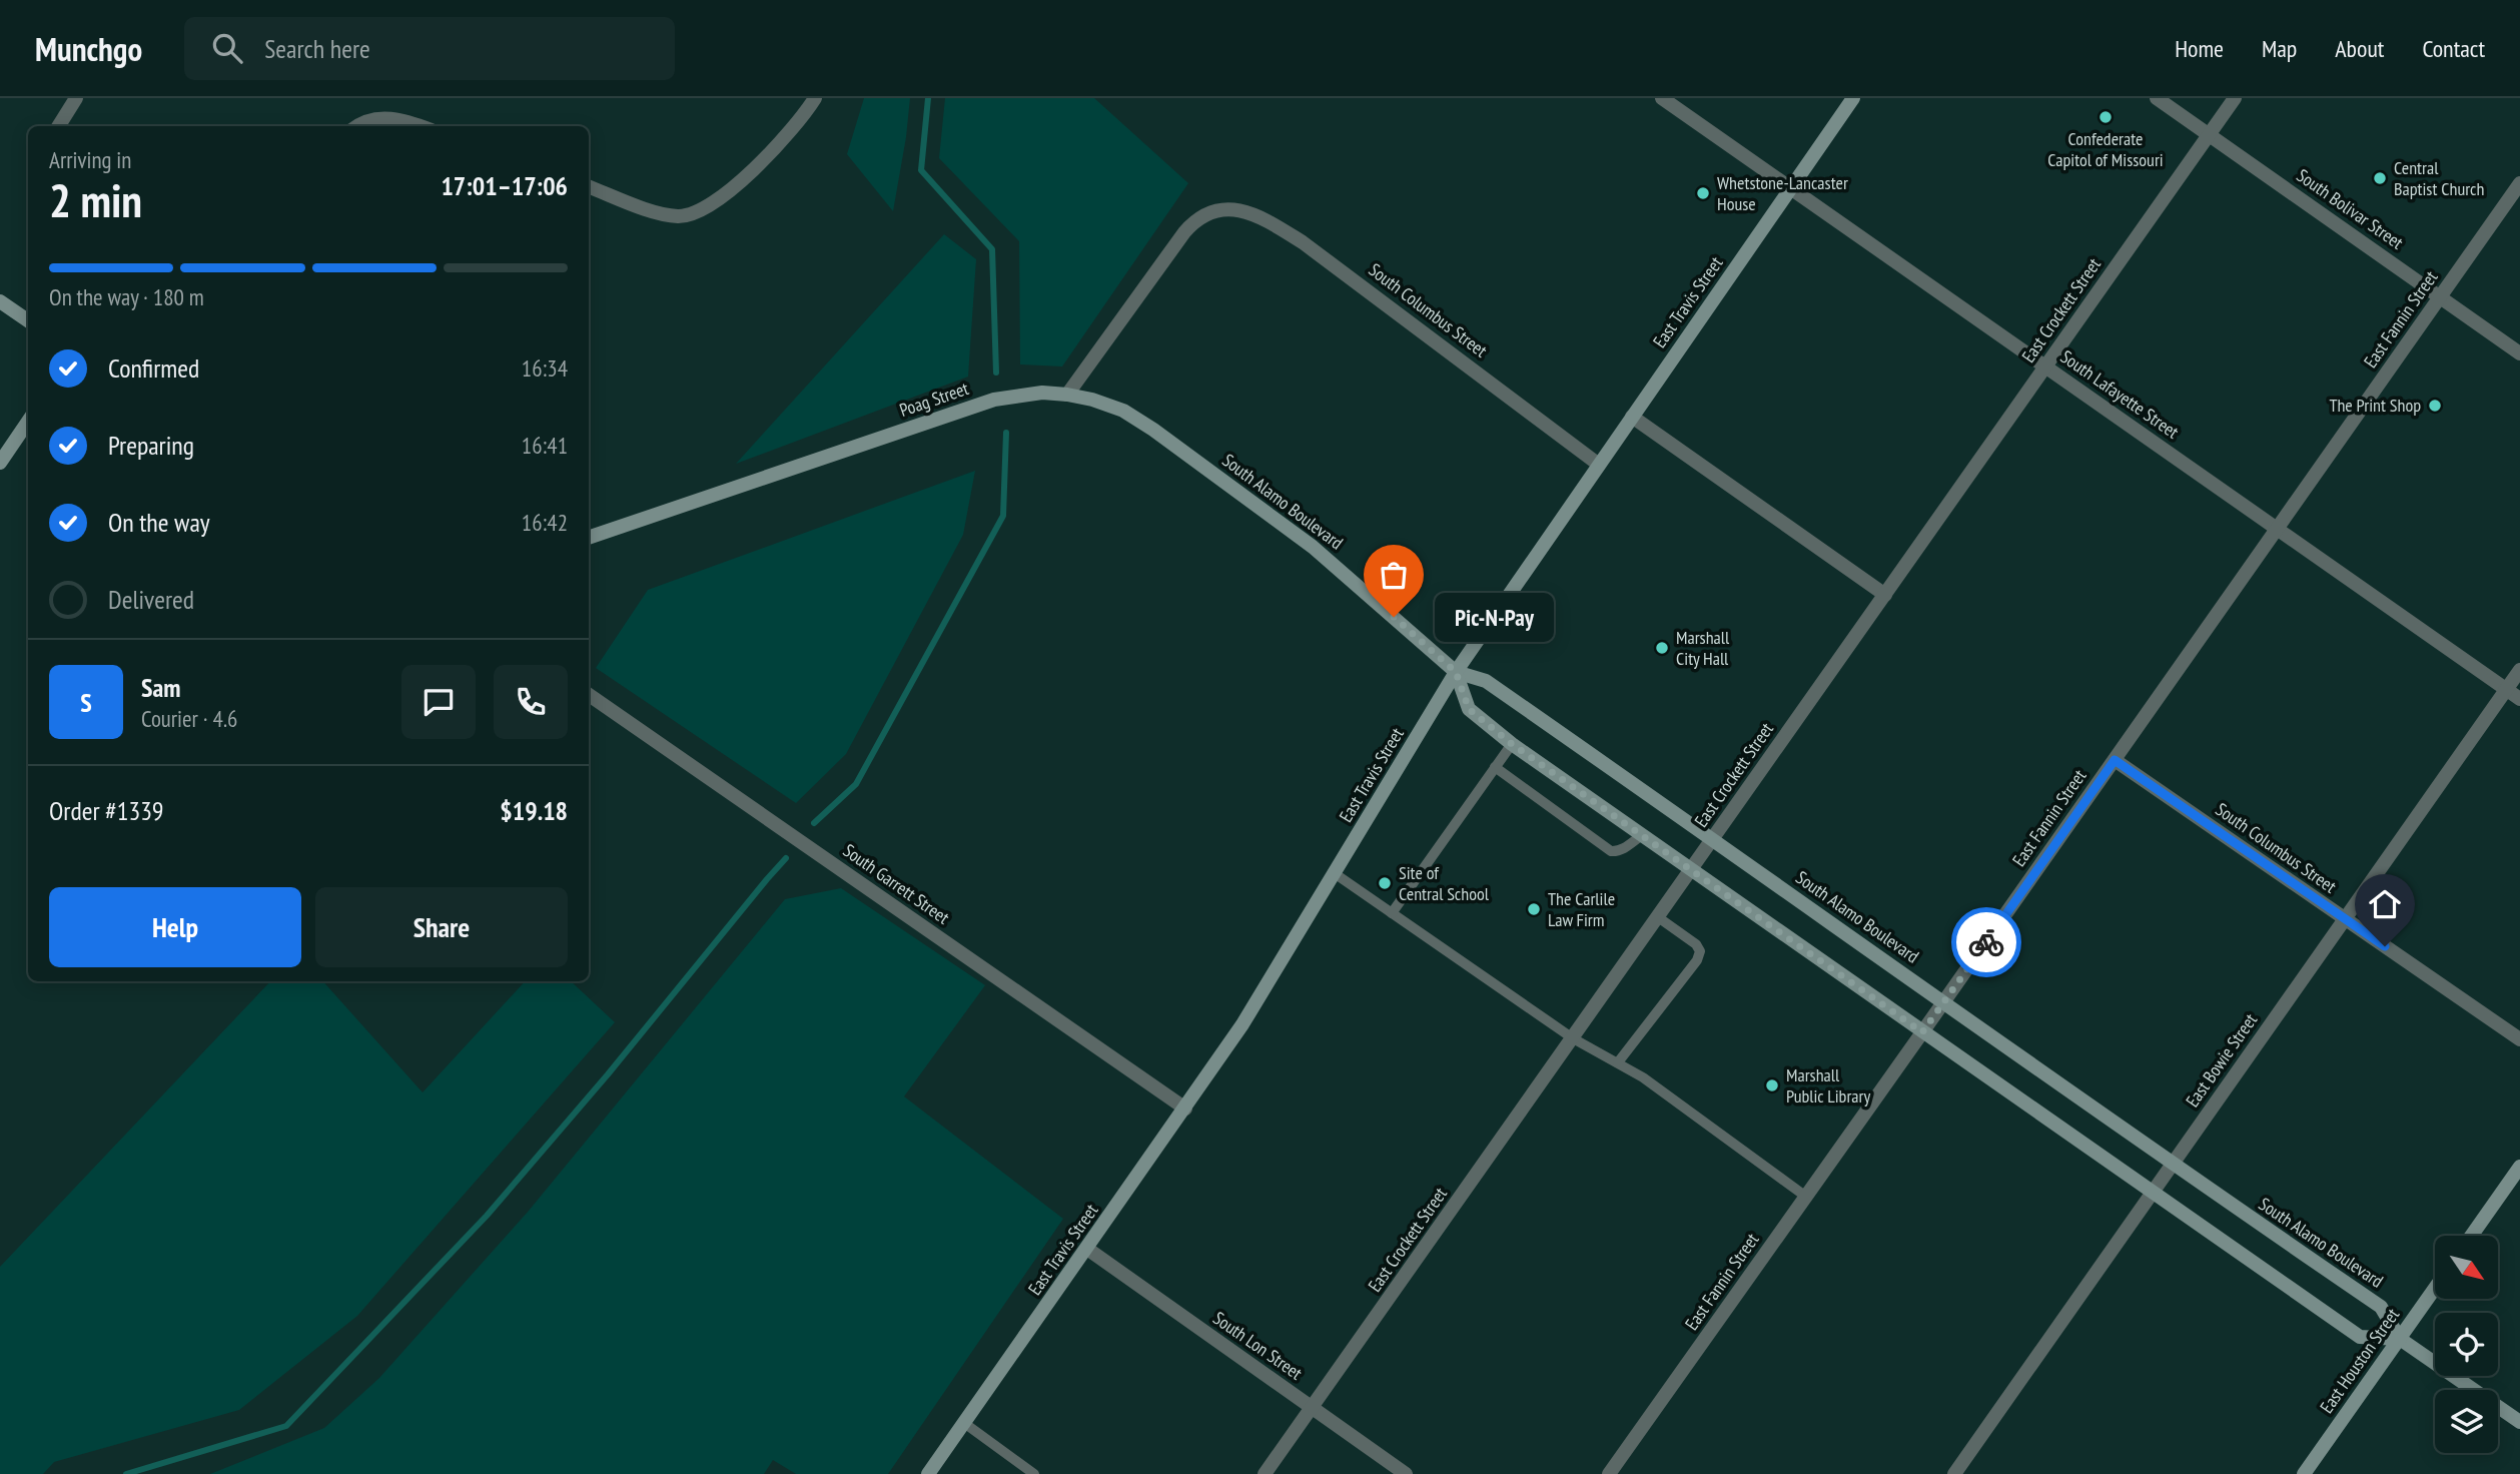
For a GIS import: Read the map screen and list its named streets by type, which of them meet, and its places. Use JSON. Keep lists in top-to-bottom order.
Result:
{
  "streets": {
    "street": [
      "South Bolivar Street",
      "East Travis Street",
      "South Columbus Street",
      "East Crockett Street",
      "East Fannin Street",
      "South Lafayette Street",
      "Poag Street",
      "South Alamo Boulevard",
      "South Garrett Street",
      "East Bowie Street",
      "South Lon Street",
      "East Houston Street"
    ]
  },
  "crossings": [
    ["South Bolivar Street", "East Crockett Street"],
    ["South Bolivar Street", "East Fannin Street"],
    ["East Travis Street", "South Columbus Street"],
    ["East Travis Street", "South Lafayette Street"],
    ["East Travis Street", "South Alamo Boulevard"],
    ["East Travis Street", "South Garrett Street"],
    ["East Travis Street", "South Lon Street"],
    ["South Columbus Street", "East Fannin Street"],
    ["South Columbus Street", "Poag Street"],
    ["South Columbus Street", "South Alamo Boulevard"],
    ["South Columbus Street", "East Bowie Street"],
    ["East Crockett Street", "South Lafayette Street"],
    ["East Crockett Street", "South Alamo Boulevard"],
    ["East Crockett Street", "South Lon Street"],
    ["East Fannin Street", "South Lafayette Street"],
    ["East Fannin Street", "South Alamo Boulevard"],
    ["South Lafayette Street", "East Bowie Street"],
    ["Poag Street", "South Alamo Boulevard"],
    ["South Alamo Boulevard", "East Bowie Street"],
    ["South Alamo Boulevard", "East Houston Street"]
  ],
  "places": [
    "Confederate Capitol of Missouri",
    "Central Baptist Church",
    "Whetstone-Lancaster House",
    "The Print Shop",
    "Pic-N-Pay",
    "Marshall City Hall",
    "Site of Central School",
    "The Carlile Law Firm",
    "Marshall Public Library"
  ],
  "north": "bottom right",
  "page": {
    "header": "Munchgo",
    "search": "Search here",
    "nav": [
      "Home",
      "Map",
      "About",
      "Contact"
    ],
    "heading": ["2 min", "Arriving in", "17:01–17:06"],
    "panel": [
      "Sam",
      "Courier · 4.6",
      "Order #1339",
      "$19.18"
    ],
    "bar": "On the way · 180 m",
    "list": [
      ["Confirmed", "16:34"],
      ["Preparing", "16:41"],
      ["On the way", "16:42"],
      "Delivered"
    ],
    "bubble": "Pic-N-Pay",
    "round": "S",
    "buttons": ["Help", "Share"]
  }
}
